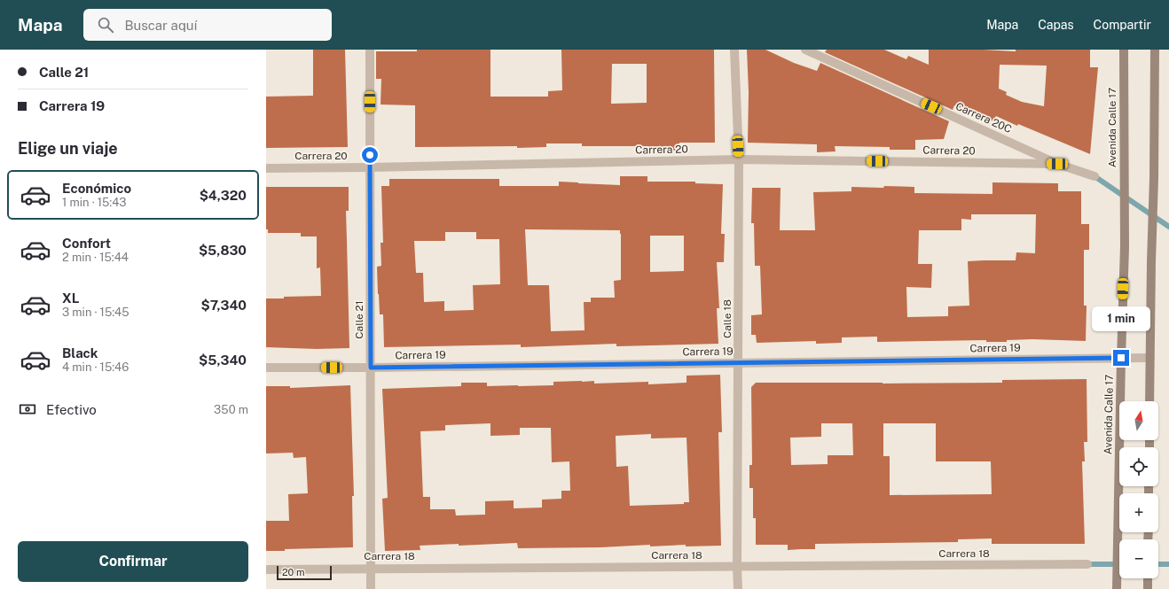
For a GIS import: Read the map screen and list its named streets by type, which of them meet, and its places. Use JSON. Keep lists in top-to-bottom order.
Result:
{
  "streets": {
    "main road": ["Avenida Calle 17"],
    "street": [
      "Carrera 20C",
      "Carrera 20",
      "Calle 18",
      "Calle 21",
      "Carrera 19",
      "Carrera 18"
    ]
  },
  "crossings": [
    ["Carrera 20C", "Carrera 20"],
    ["Avenida Calle 17", "Carrera 19"],
    ["Carrera 20", "Calle 18"],
    ["Carrera 20", "Calle 21"],
    ["Calle 18", "Carrera 19"],
    ["Calle 18", "Carrera 18"],
    ["Calle 21", "Carrera 19"],
    ["Calle 21", "Carrera 18"]
  ],
  "scale_bar": "20 m",
  "north": "top",
  "page": {
    "header": "Mapa",
    "search": "Buscar aquí",
    "nav": ["Mapa", "Capas", "Compartir"],
    "banner": ["Calle 21", "Carrera 19"],
    "heading": "Elige un viaje",
    "list": [
      {
        "name": "Económico",
        "note": "1 min · 15:43",
        "value": "$4,320"
      },
      {
        "name": "Confort",
        "note": "2 min · 15:44",
        "value": "$5,830"
      },
      {
        "name": "XL",
        "note": "3 min · 15:45",
        "value": "$7,340"
      },
      {
        "name": "Black",
        "note": "4 min · 15:46",
        "value": "$5,340"
      }
    ],
    "bubble": "1 min",
    "pay": ["Efectivo", "350 m"],
    "map_buttons": ["+", "−"],
    "buttons": "Confirmar",
    "scale": "20 m"
  }
}
